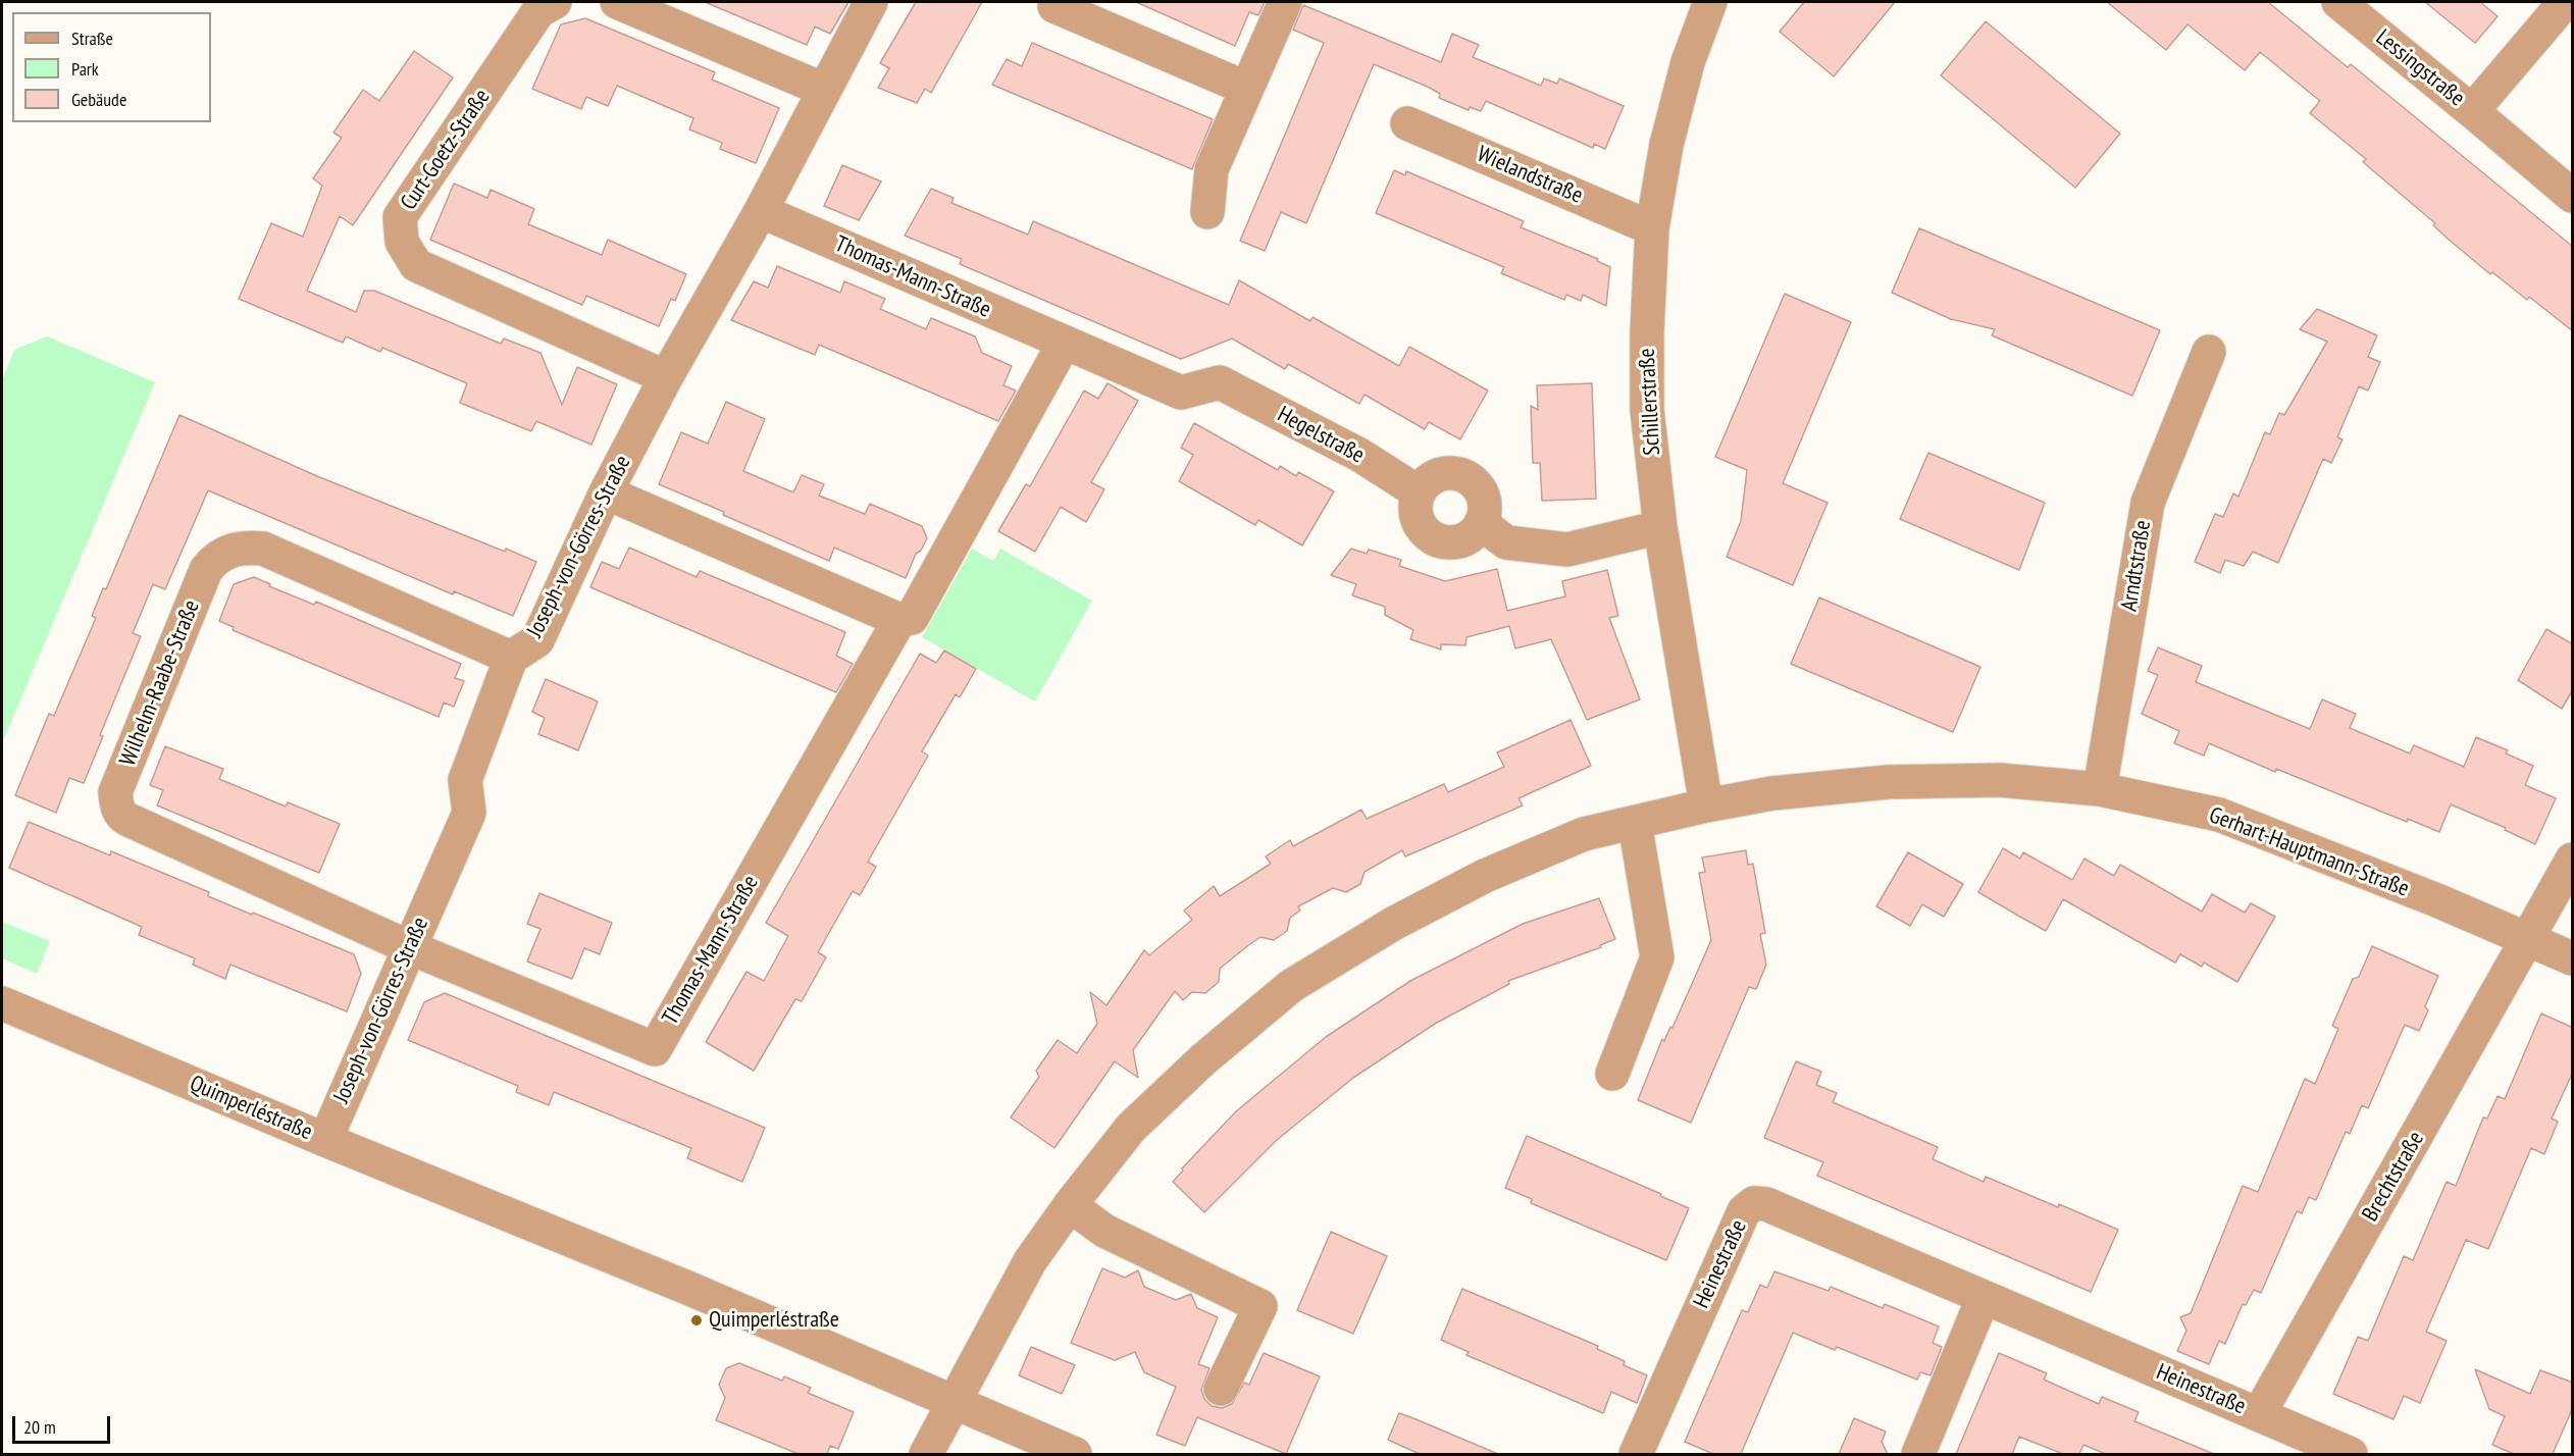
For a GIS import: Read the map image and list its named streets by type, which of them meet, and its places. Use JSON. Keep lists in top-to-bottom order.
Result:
{
  "streets": {
    "street": [
      "Lessingstraße",
      "Curt-Goetz-Straße",
      "Wielandstraße",
      "Thomas-Mann-Straße",
      "Schillerstraße",
      "Hegelstraße",
      "Joseph-von-Görres-Straße",
      "Arndtstraße",
      "Wilhelm-Raabe-Straße",
      "Gerhart-Hauptmann-Straße",
      "Quimperléstraße",
      "Brechtstraße",
      "Heinestraße"
    ]
  },
  "crossings": [
    ["Curt-Goetz-Straße", "Joseph-von-Görres-Straße"],
    ["Wielandstraße", "Schillerstraße"],
    ["Thomas-Mann-Straße", "Hegelstraße"],
    ["Thomas-Mann-Straße", "Joseph-von-Görres-Straße"],
    ["Thomas-Mann-Straße", "Wilhelm-Raabe-Straße"],
    ["Schillerstraße", "Gerhart-Hauptmann-Straße"],
    ["Joseph-von-Görres-Straße", "Wilhelm-Raabe-Straße"],
    ["Joseph-von-Görres-Straße", "Quimperléstraße"],
    ["Arndtstraße", "Gerhart-Hauptmann-Straße"],
    ["Gerhart-Hauptmann-Straße", "Quimperléstraße"],
    ["Gerhart-Hauptmann-Straße", "Brechtstraße"],
    ["Brechtstraße", "Heinestraße"]
  ],
  "places": ["Quimperléstraße"],
  "legend": ["Straße", "Park", "Gebäude"],
  "scale_bar": "20 m"
}
